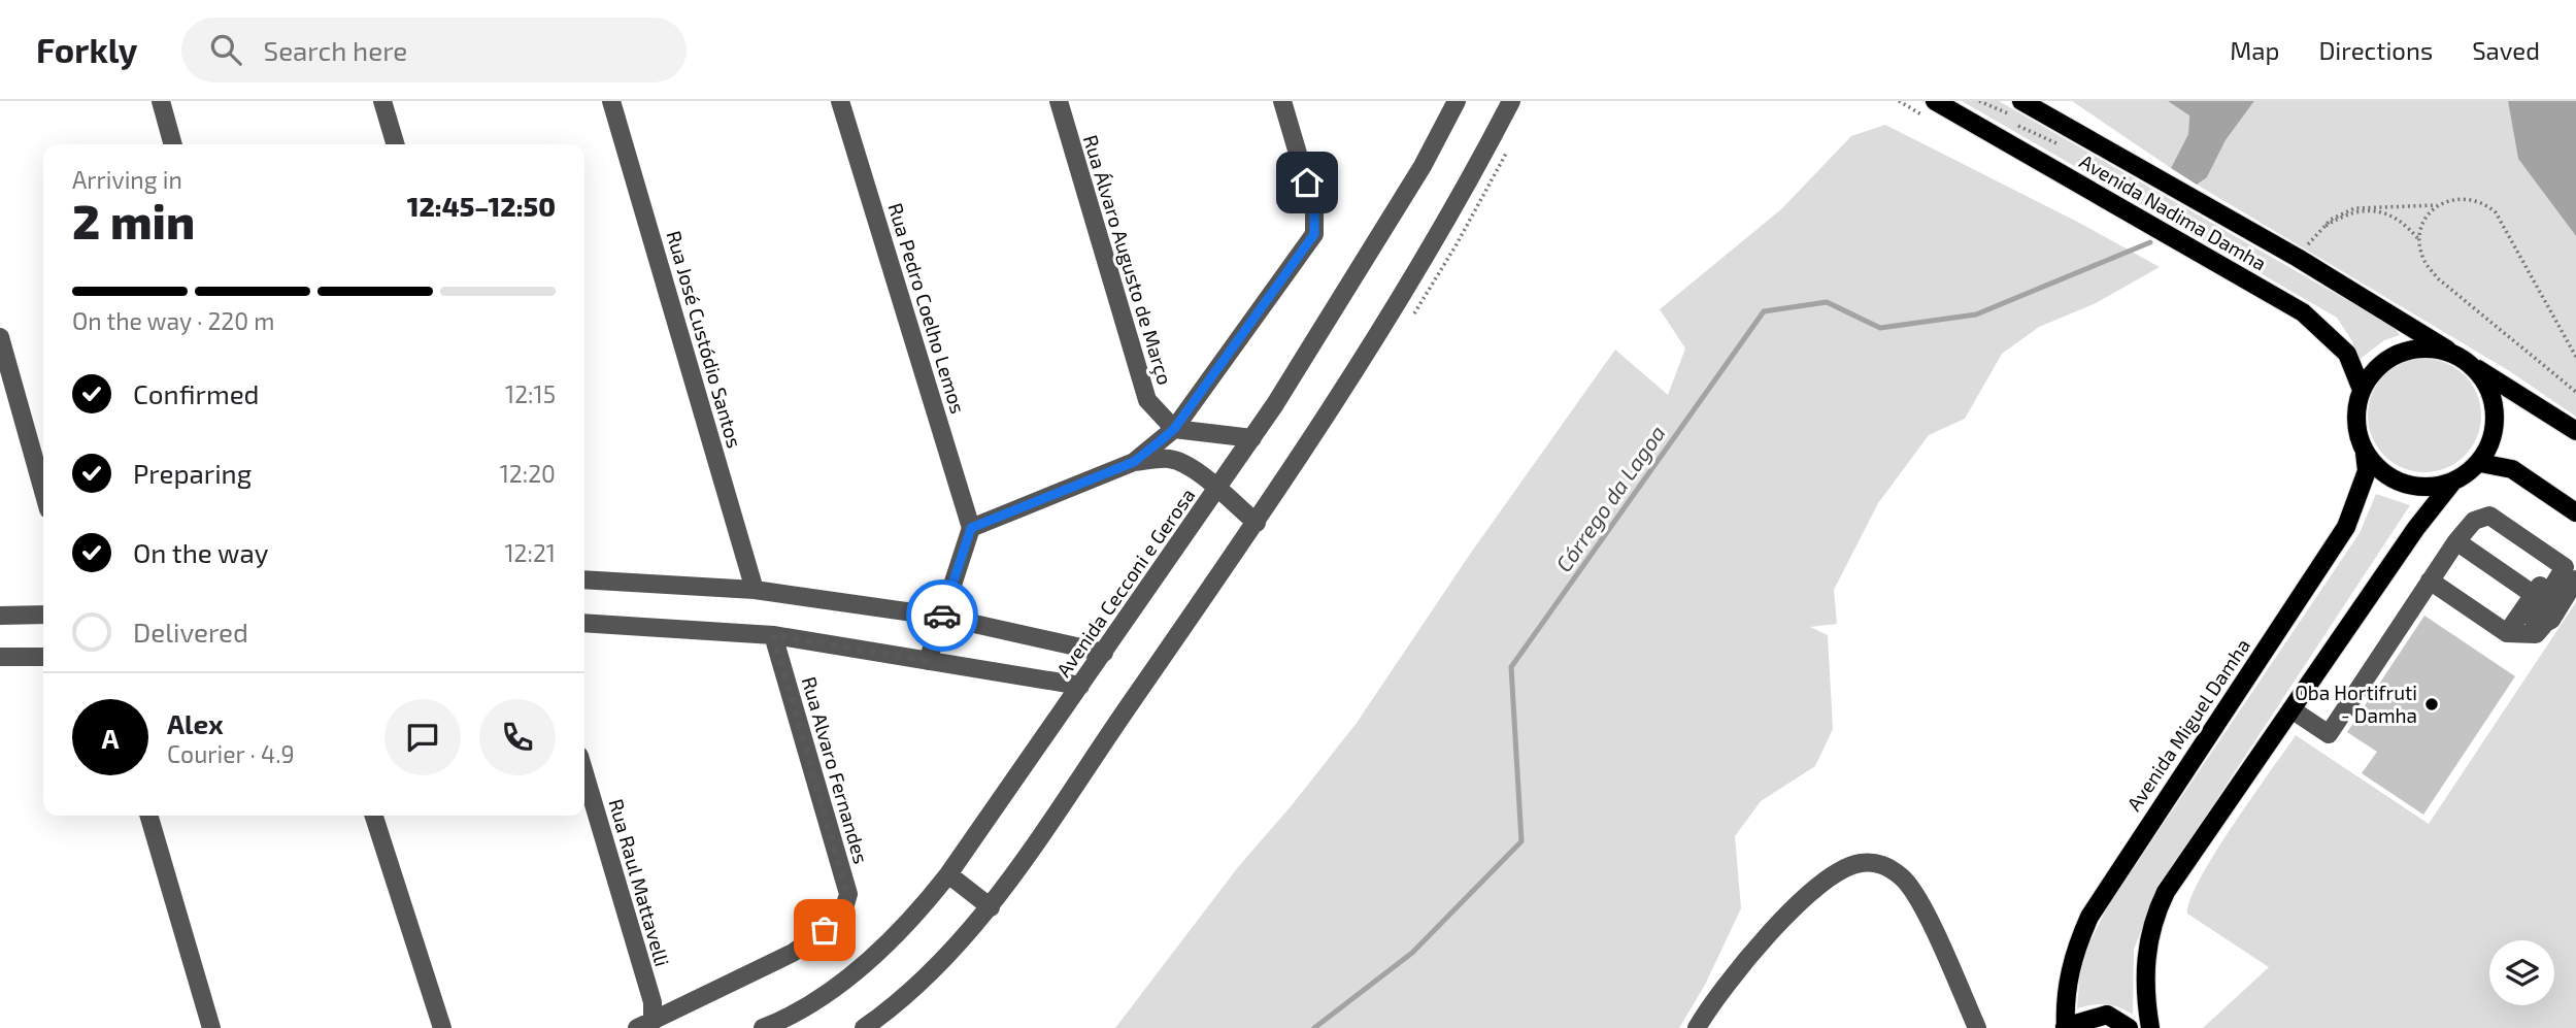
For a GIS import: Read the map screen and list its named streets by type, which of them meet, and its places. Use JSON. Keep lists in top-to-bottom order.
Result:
{
  "streets": {
    "main road": ["Avenida Nadima Damha", "Avenida Miguel Damha"],
    "street": [
      "Rua Álvaro Augusto de Março",
      "Rua Pedro Coelho Lemos",
      "Rua José Custódio Santos",
      "Avenida Cecconi e Gerosa",
      "Rua Alvaro Fernandes",
      "Rua Raul Mattavelli"
    ]
  },
  "crossings": [
    ["Avenida Nadima Damha", "Avenida Miguel Damha"],
    ["Rua Alvaro Fernandes", "Rua Raul Mattavelli"]
  ],
  "water": ["Córrego da Lagoa"],
  "places": ["Oba Hortifruti - Damha"],
  "page": {
    "header": "Forkly",
    "search": "Search here",
    "nav": ["Map", "Directions", "Saved"],
    "heading": ["2 min", "Arriving in", "12:45–12:50"],
    "panel": ["Alex", "Courier · 4.9"],
    "bar": "On the way · 220 m",
    "list": [
      ["Confirmed", "12:15"],
      ["Preparing", "12:20"],
      ["On the way", "12:21"],
      "Delivered"
    ],
    "round": "A"
  }
}
